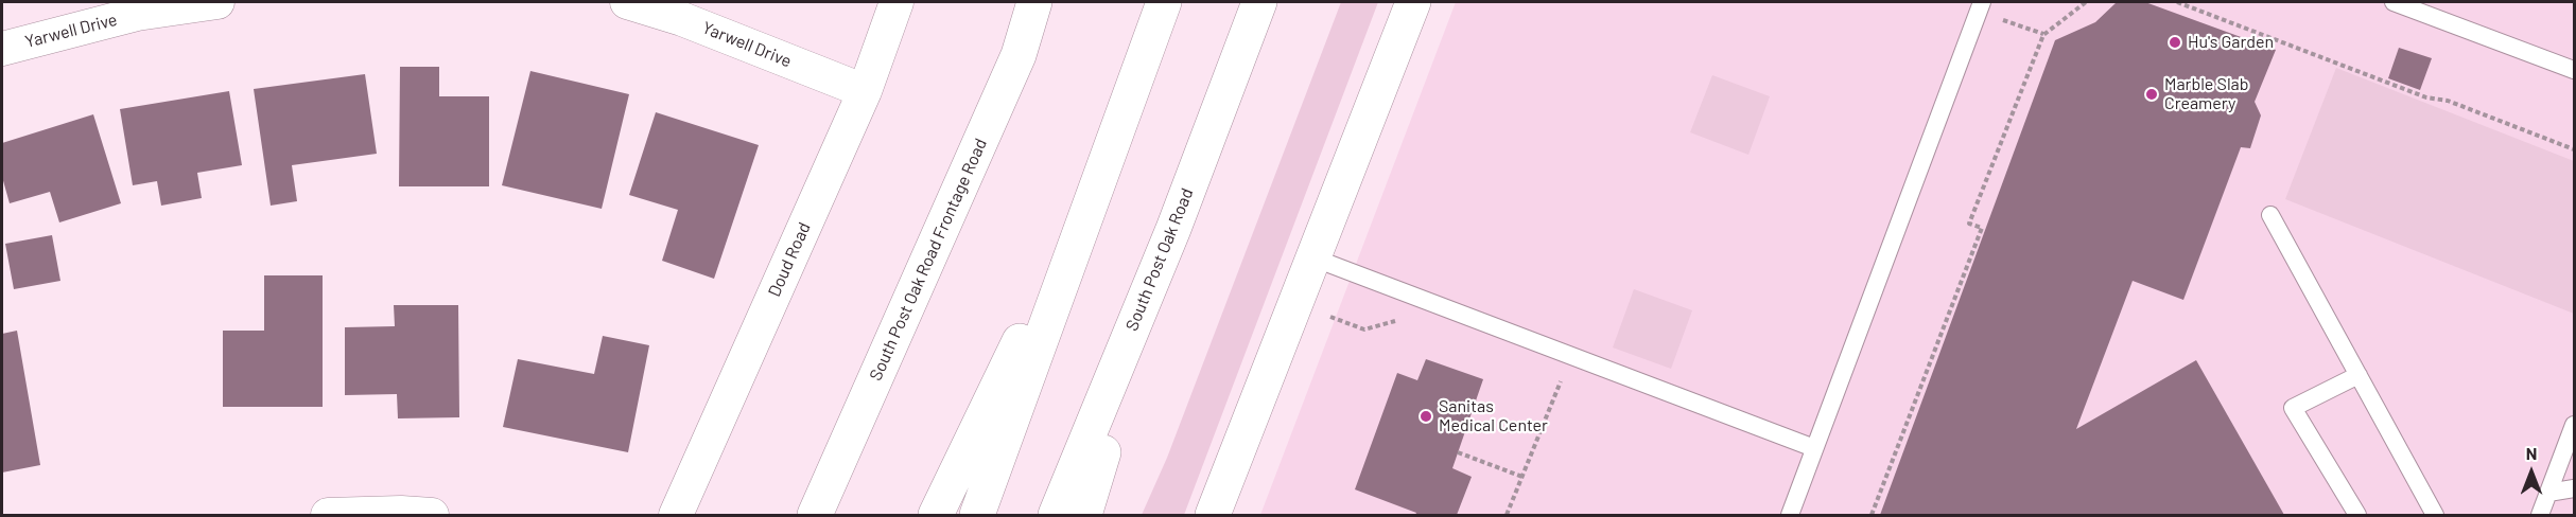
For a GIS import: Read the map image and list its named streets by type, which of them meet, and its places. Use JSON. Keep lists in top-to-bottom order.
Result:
{
  "streets": {
    "main road": ["South Post Oak Road Frontage Road", "South Post Oak Road"],
    "street": ["Yarwell Drive", "Doud Road"]
  },
  "crossings": [
    ["Yarwell Drive", "Doud Road"]
  ],
  "places": ["Hu's Garden", "Marble Slab Creamery", "Sanitas Medical Center"],
  "north": "top"
}
